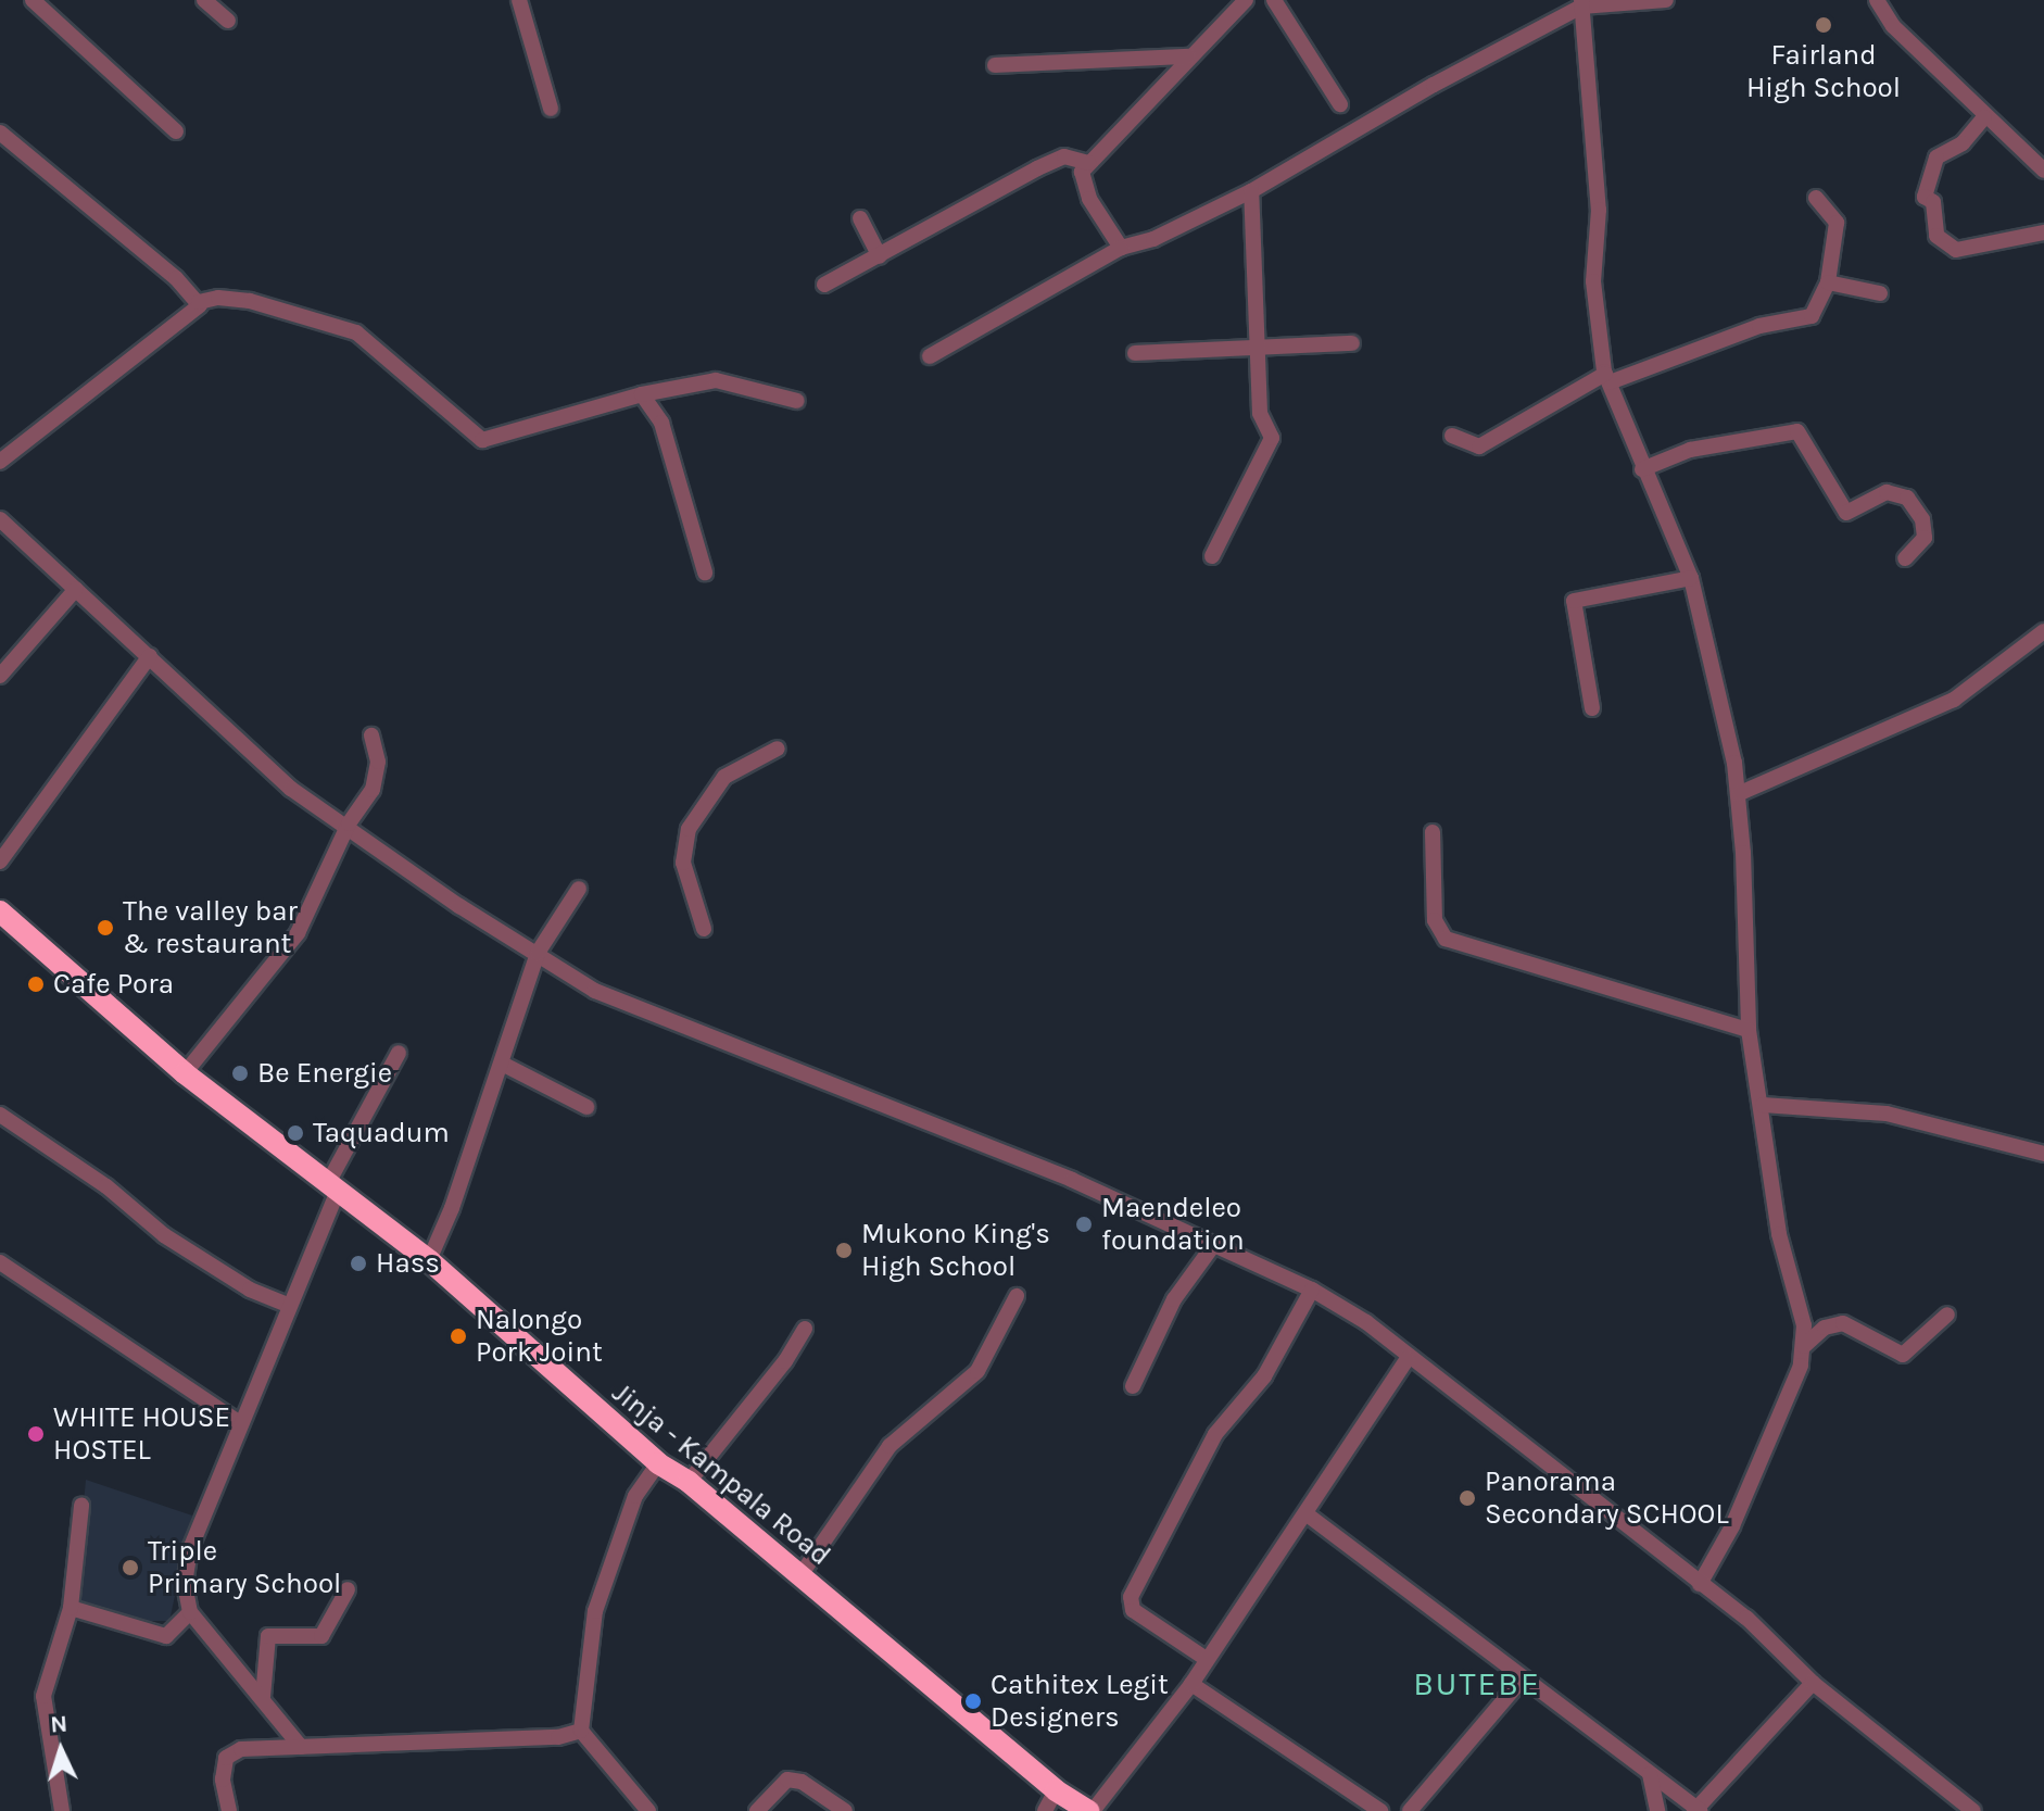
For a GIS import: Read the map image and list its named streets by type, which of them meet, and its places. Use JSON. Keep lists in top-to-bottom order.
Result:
{
  "streets": {
    "highway": ["Jinja - Kampala Road"]
  },
  "districts": ["BUTEBE"],
  "places": [
    "Fairland High School",
    "The valley bar & restaurant",
    "Cafe Pora",
    "Be Energie",
    "Taquadum",
    "Maendeleo foundation",
    "Mukono King's High School",
    "Hass",
    "Nalongo Pork Joint",
    "WHITE HOUSE HOSTEL",
    "Panorama Secondary SCHOOL",
    "Triple Primary School",
    "Cathitex Legit Designers"
  ],
  "north": "top"
}
